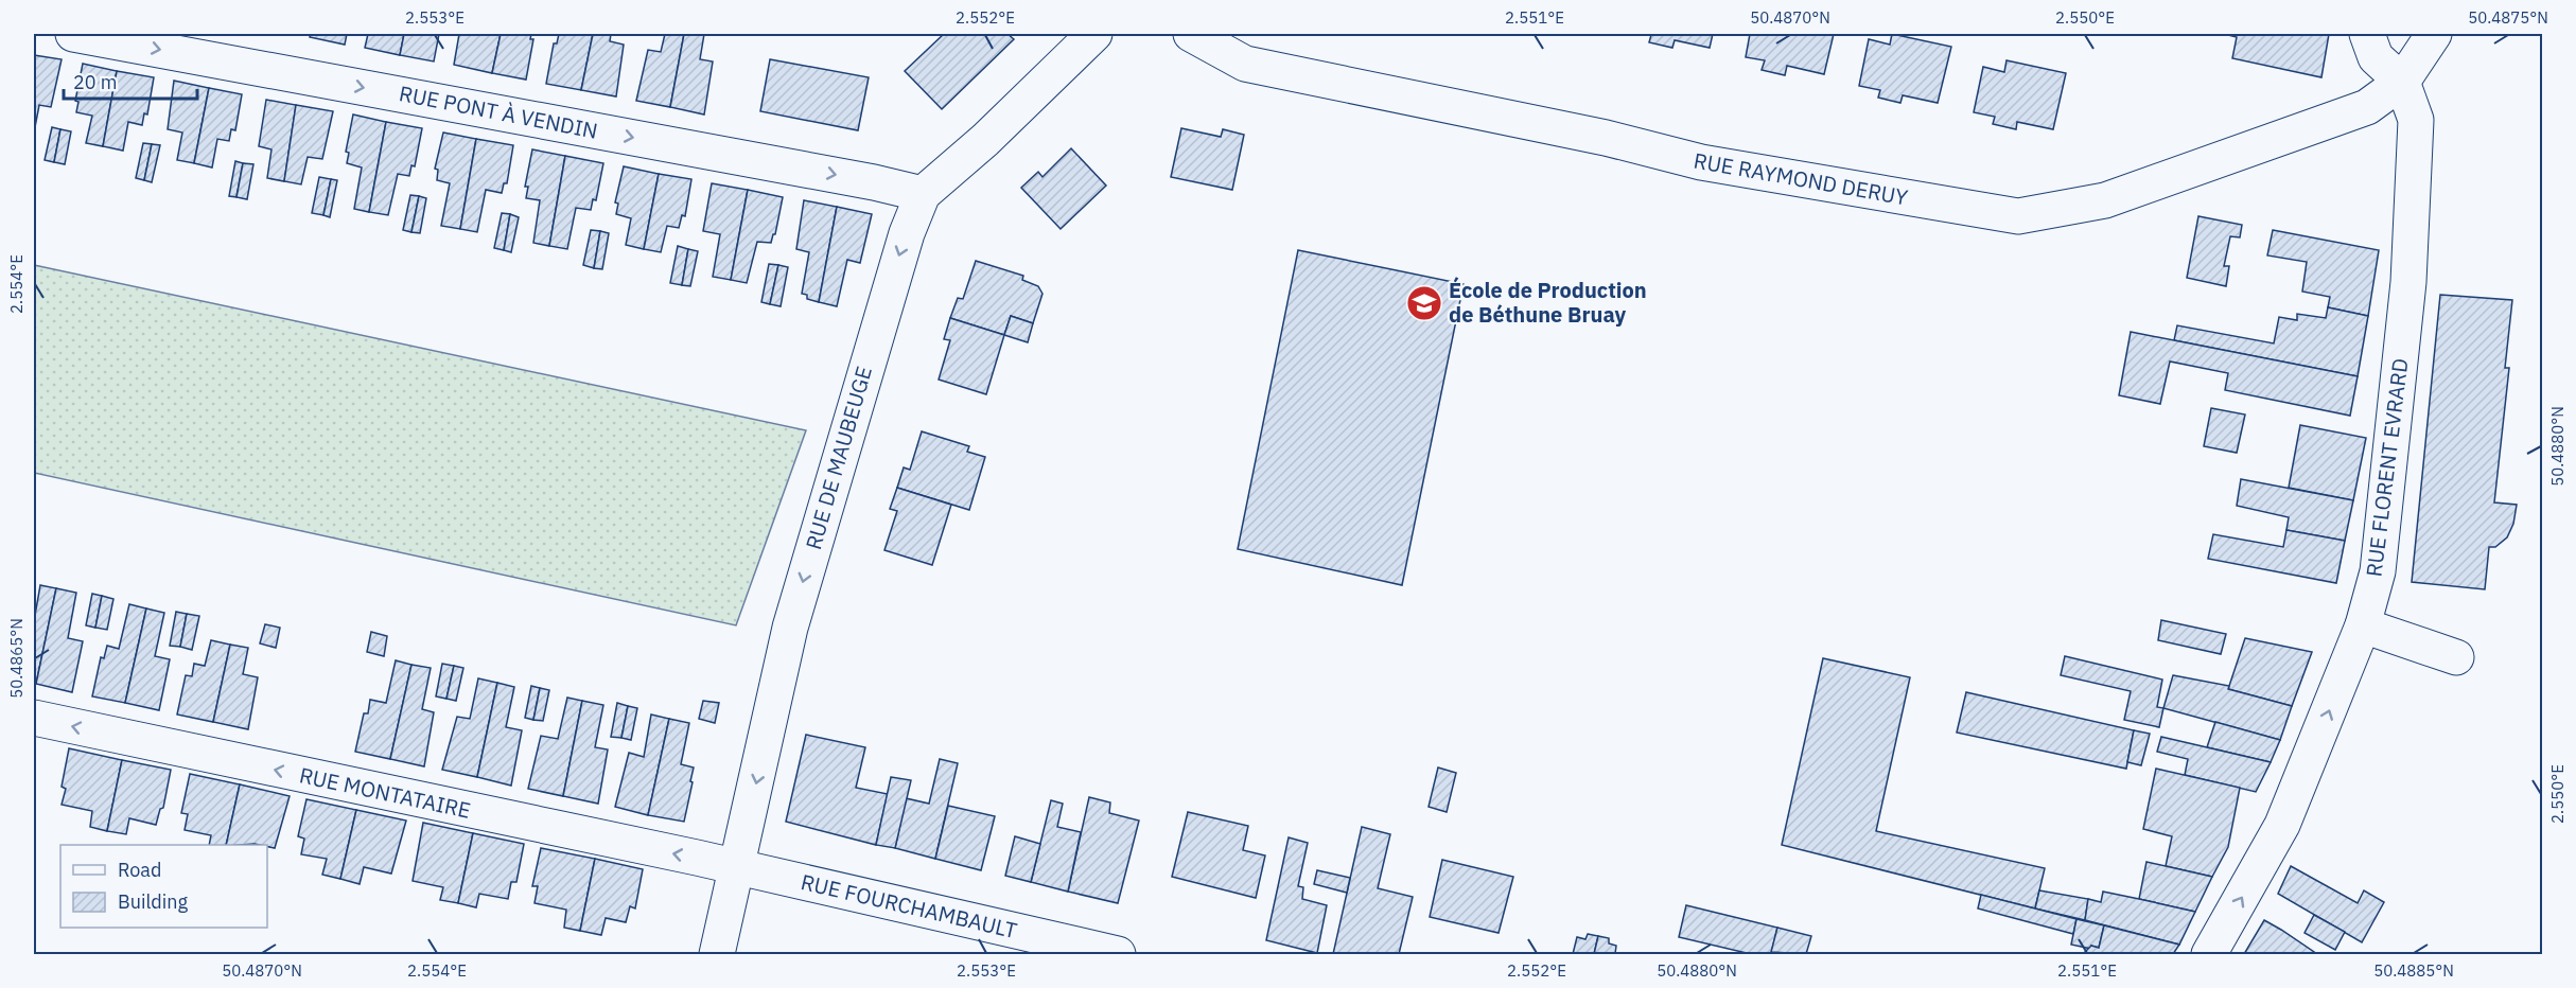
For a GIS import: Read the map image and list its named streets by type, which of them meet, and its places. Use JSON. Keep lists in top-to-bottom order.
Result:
{
  "streets": {
    "street": [
      "RUE PONT À VENDIN",
      "RUE RAYMOND DERUY",
      "RUE DE MAUBEUGE",
      "RUE FLORENT EVRARD",
      "RUE MONTATAIRE",
      "RUE FOURCHAMBAULT"
    ]
  },
  "crossings": [
    ["RUE PONT À VENDIN", "RUE DE MAUBEUGE"],
    ["RUE RAYMOND DERUY", "RUE FLORENT EVRARD"],
    ["RUE DE MAUBEUGE", "RUE MONTATAIRE"],
    ["RUE DE MAUBEUGE", "RUE FOURCHAMBAULT"],
    ["RUE MONTATAIRE", "RUE FOURCHAMBAULT"]
  ],
  "one_way": [
    "RUE PONT À VENDIN",
    "RUE DE MAUBEUGE",
    "RUE FLORENT EVRARD",
    "RUE MONTATAIRE"
  ],
  "places": {
    "school or university": ["École de Production de Béthune Bruay"]
  },
  "legend": ["Road", "Building"],
  "scale_bar": "20 m",
  "coordinates": [
    "2.553°E",
    "2.552°E",
    "2.551°E",
    "50.4870°N",
    "2.550°E",
    "50.4875°N",
    "2.554°E",
    "50.4880°N",
    "50.4865°N",
    "50.4885°N"
  ]
}
